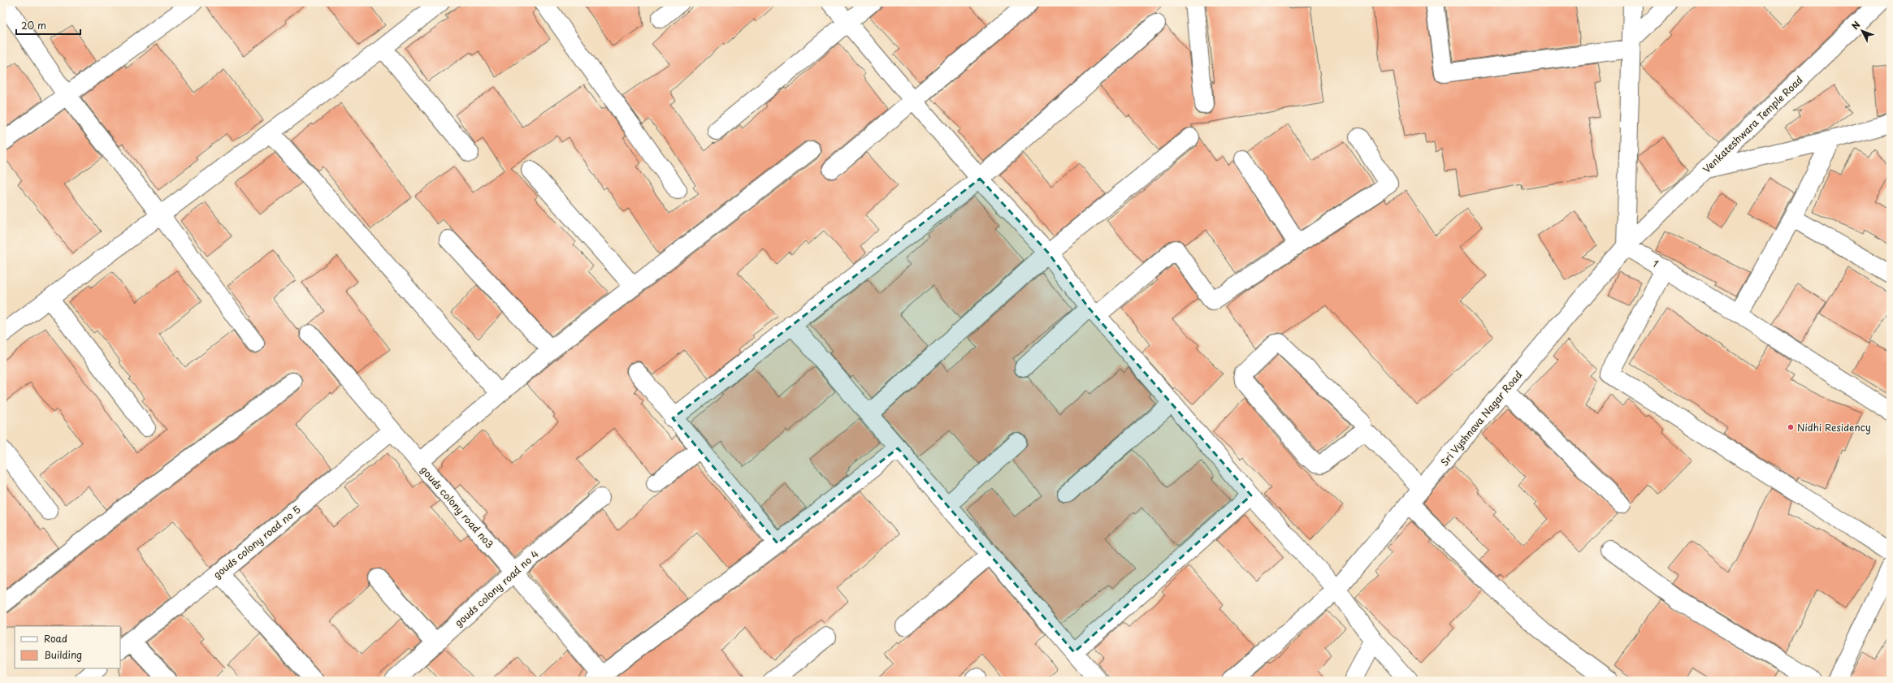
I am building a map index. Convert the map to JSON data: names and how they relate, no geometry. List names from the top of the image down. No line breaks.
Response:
{"streets":{"street":["Venkateshwara Temple Road","1","Sri Vyshnava Nagar Road","gouds colony road no3","gouds colony road no 5","gouds colony road no 4"]},"crossings":[["Venkateshwara Temple Road","1"],["Venkateshwara Temple Road","Sri Vyshnava Nagar Road"],["1","Sri Vyshnava Nagar Road"],["gouds colony road no3","gouds colony road no 5"],["gouds colony road no3","gouds colony road no 4"]],"places":["Nidhi Residency"],"legend":["Road","Building"],"scale_bar":"20 m","north":"top left"}
